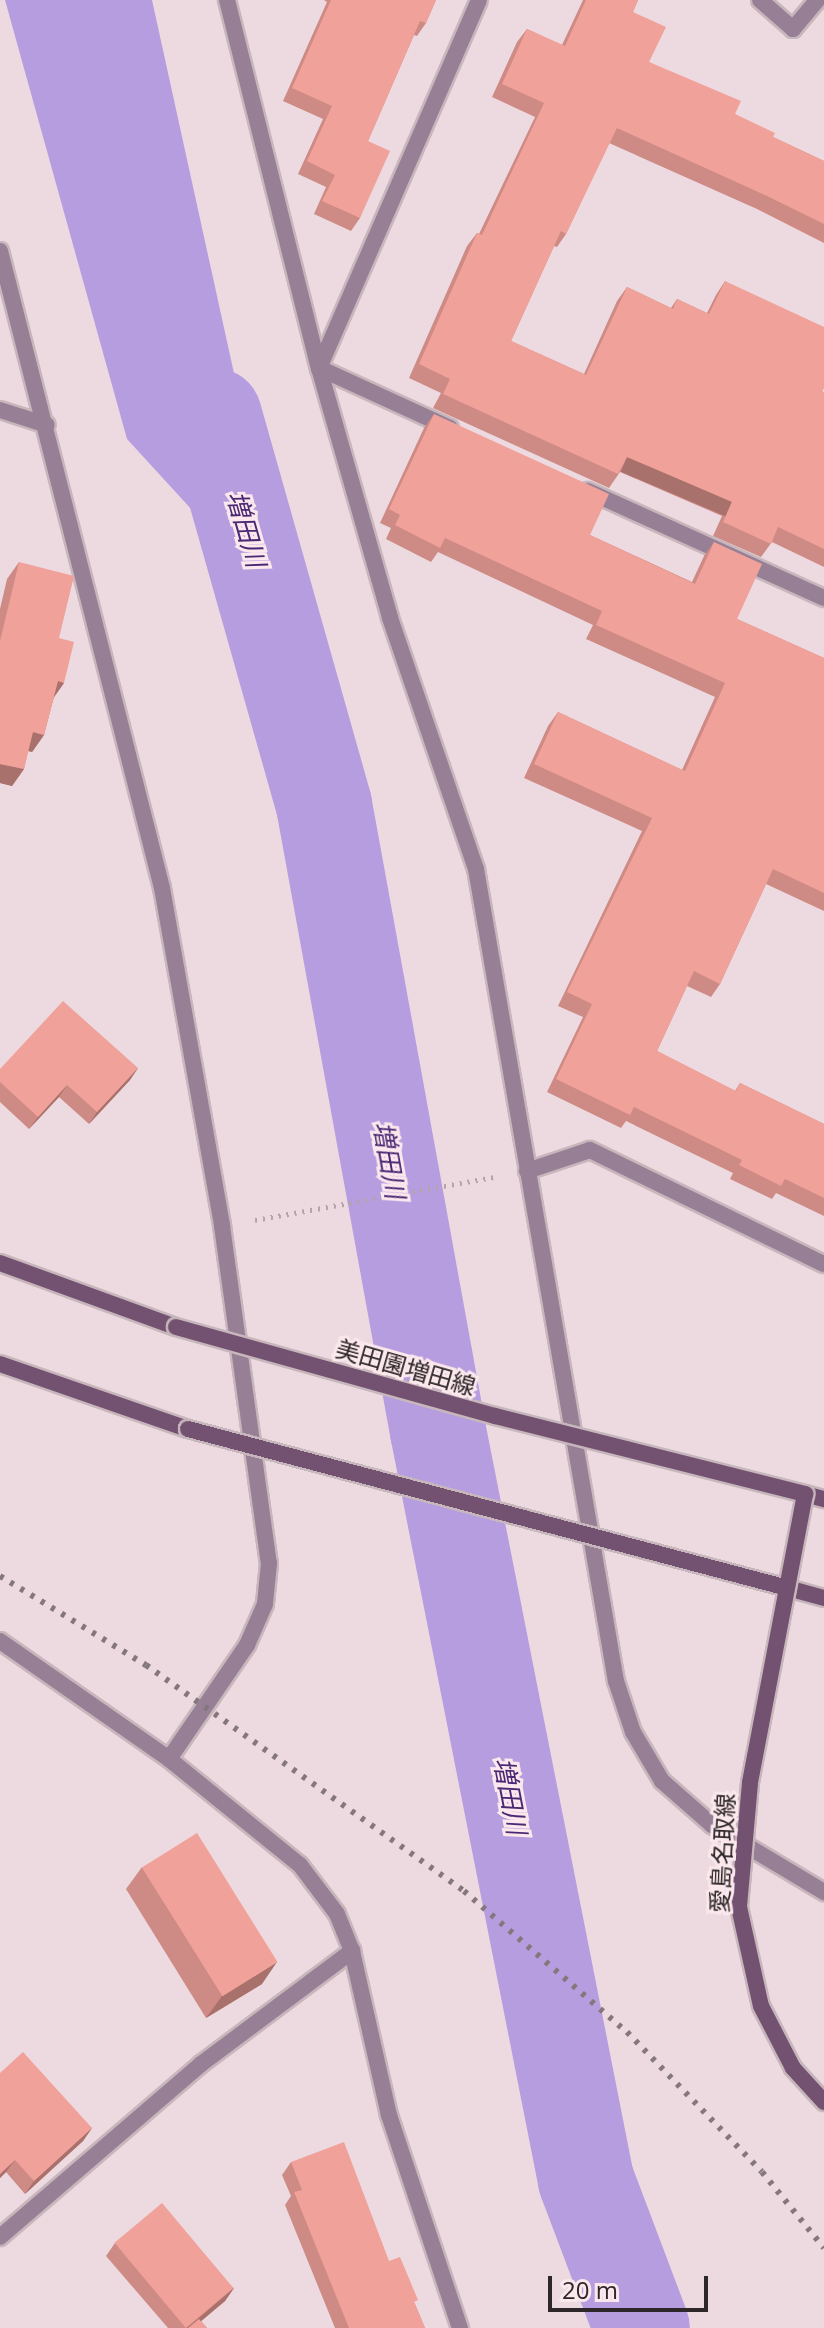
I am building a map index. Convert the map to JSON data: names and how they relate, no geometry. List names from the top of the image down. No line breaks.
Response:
{"streets":{"main road":["美田園増田線","愛島名取線"]},"crossings":[["美田園増田線","愛島名取線"]],"water":["増田川"],"scale_bar":"20 m"}
